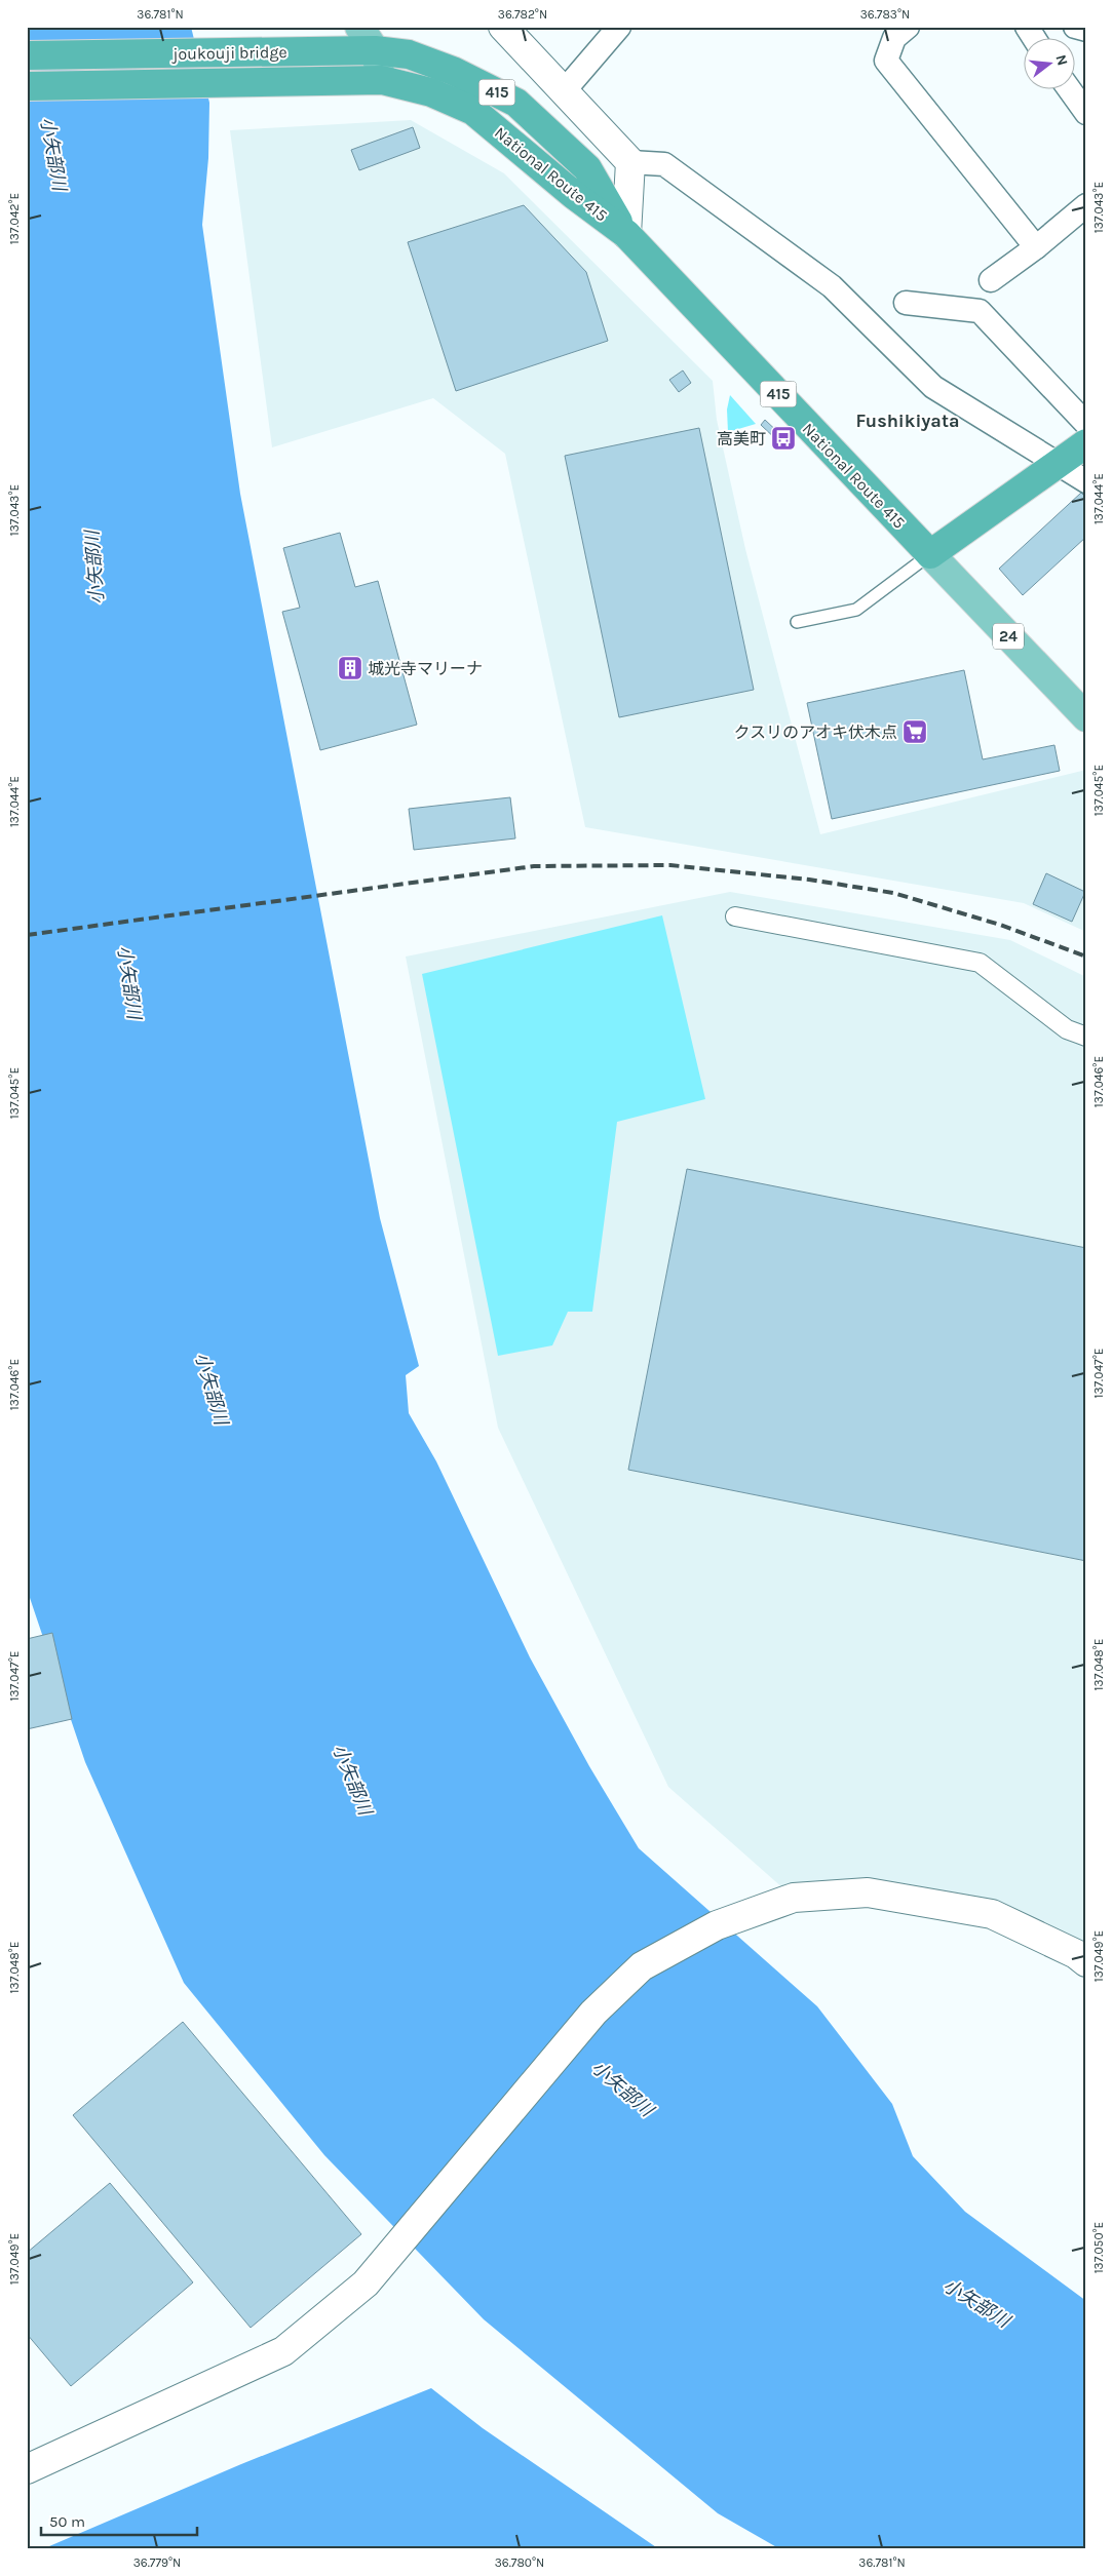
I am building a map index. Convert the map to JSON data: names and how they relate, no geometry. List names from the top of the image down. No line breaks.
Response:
{"streets":{"highway":["joukouji bridge","415","National Route 415"],"main road":["24"]},"crossings":[["joukouji bridge","National Route 415"],["National Route 415","24"]],"districts":["Fushikiyata"],"water":["小矢部川"],"places":{"bus stop":["高美町"],"building":["城光寺マリーナ"],"supermarket":["クスリのアオキ伏木点"]},"scale_bar":"50 m","north":"right","coordinates":["36.781°N","36.782°N","36.783°N","137.043°E","137.042°E","137.044°E","137.045°E","137.046°E","137.047°E","137.048°E","137.049°E","137.050°E","36.779°N","36.780°N"]}
